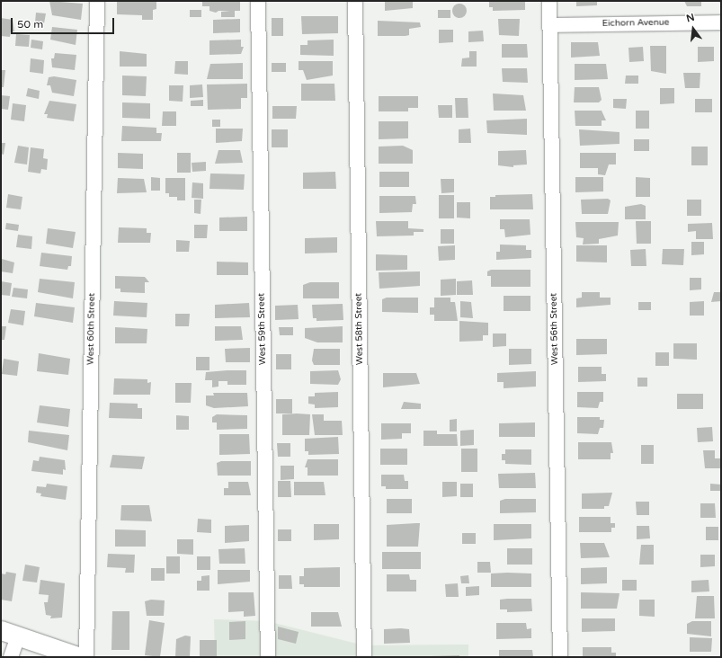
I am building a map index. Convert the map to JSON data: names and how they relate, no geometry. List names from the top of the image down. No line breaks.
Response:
{"streets":{"street":["Eichorn Avenue","West 60th Street","West 59th Street","West 58th Street","West 56th Street"]},"crossings":[["Eichorn Avenue","West 56th Street"]],"scale_bar":"50 m","north":"top"}
